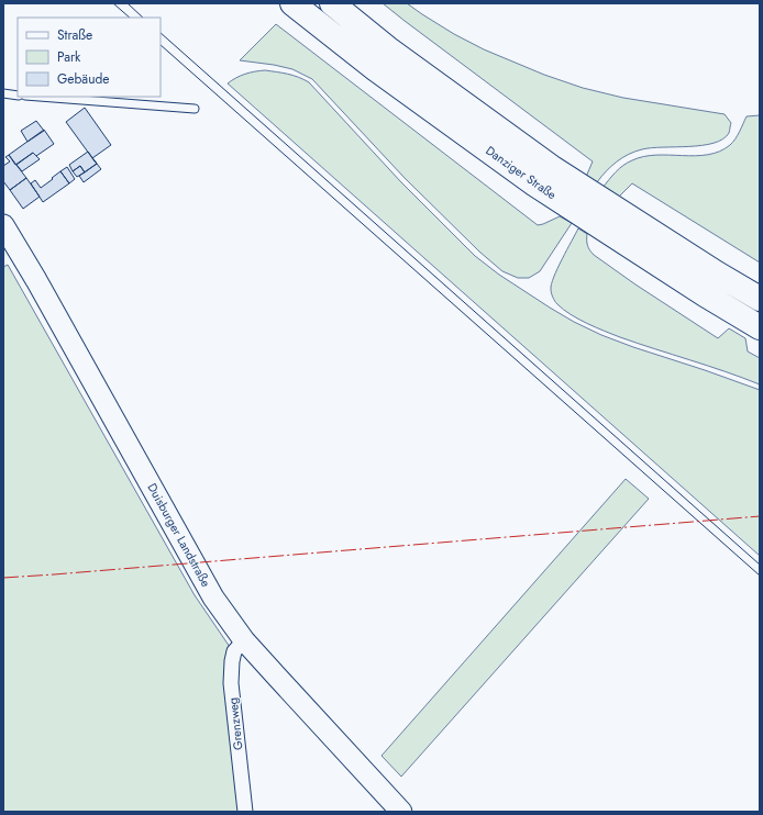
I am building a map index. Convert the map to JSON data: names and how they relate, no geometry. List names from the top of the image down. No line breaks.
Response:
{"streets":{"highway":["Danziger Straße"],"main road":["Duisburger Landstraße"],"street":["Grenzweg"]},"crossings":[["Duisburger Landstraße","Grenzweg"]],"legend":["Straße","Park","Gebäude"]}
